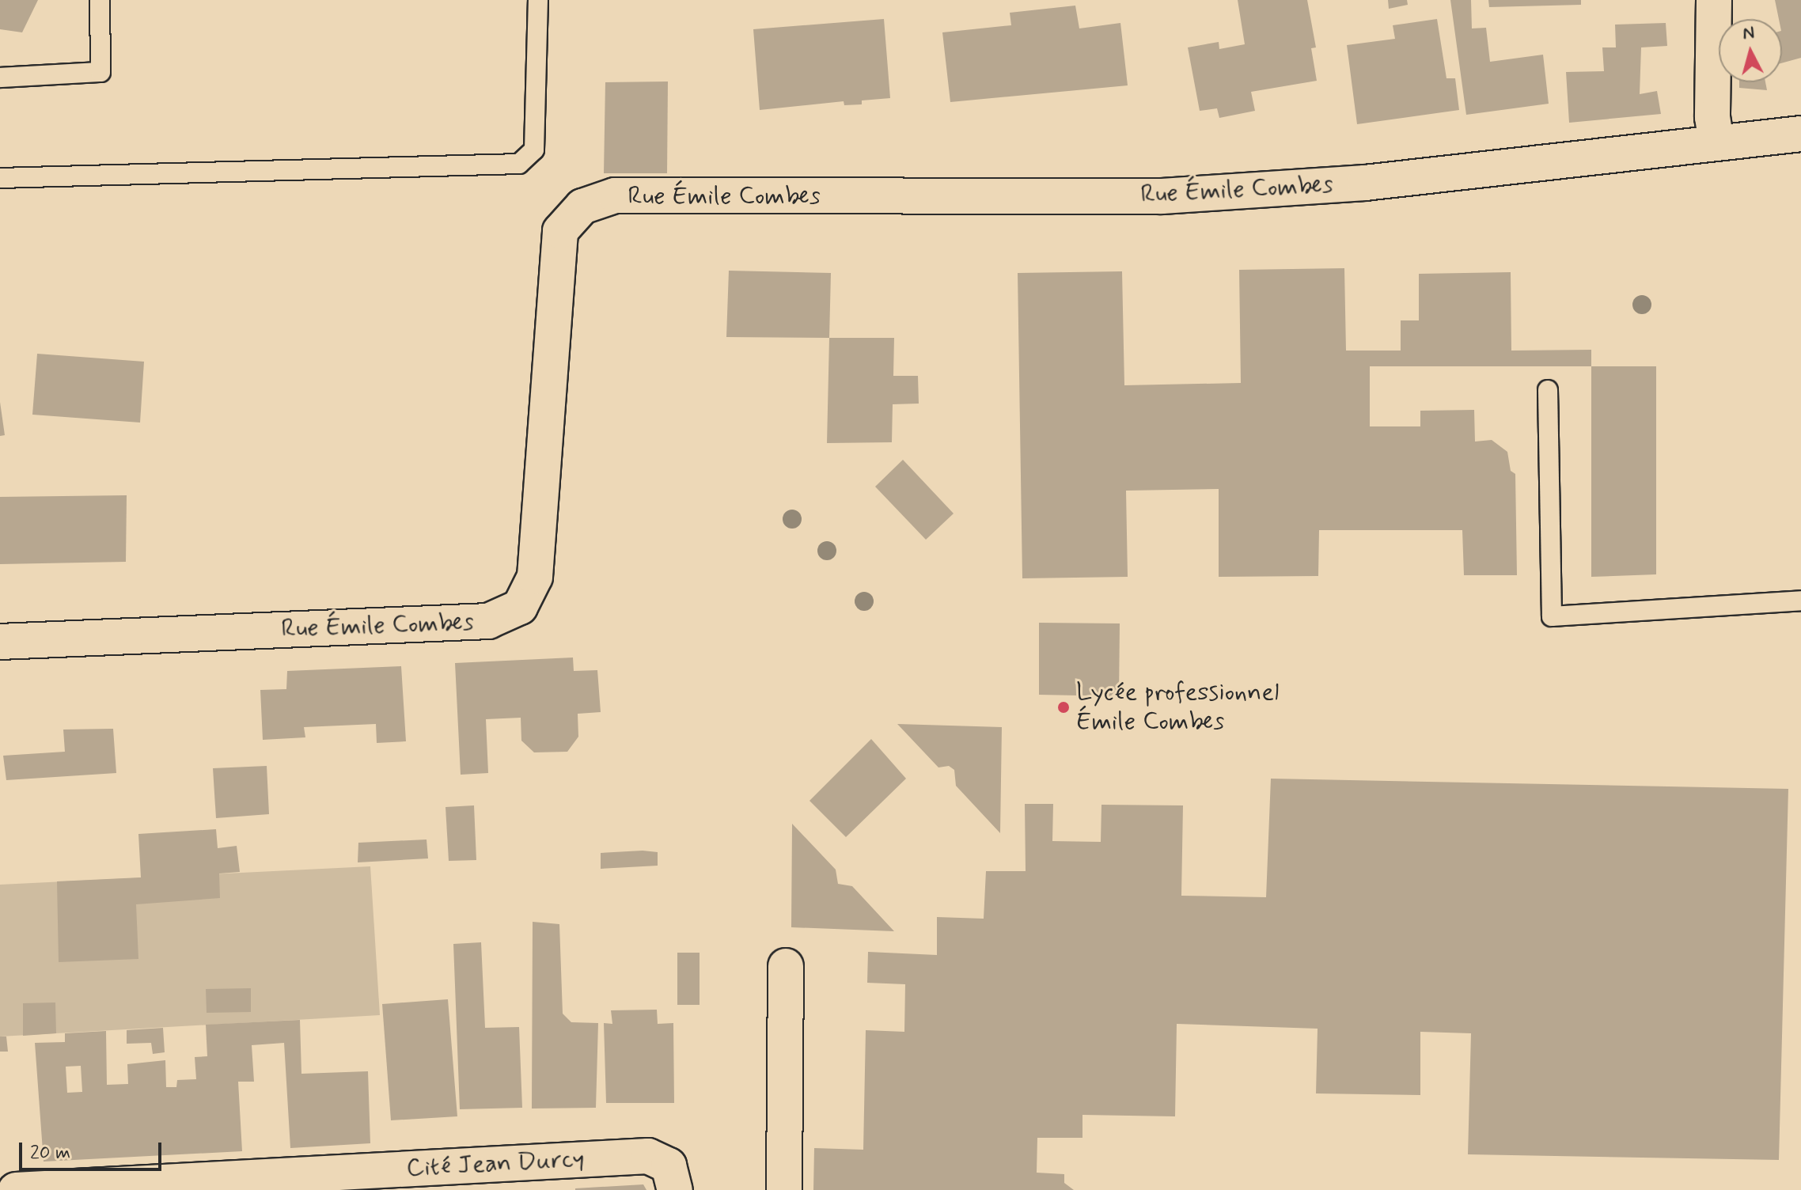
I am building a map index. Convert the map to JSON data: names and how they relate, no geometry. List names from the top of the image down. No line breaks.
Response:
{"streets":{"street":["Rue Émile Combes","Cité Jean Durcy"]},"places":["Lycée professionnel Émile Combes"],"scale_bar":"20 m","north":"top"}
